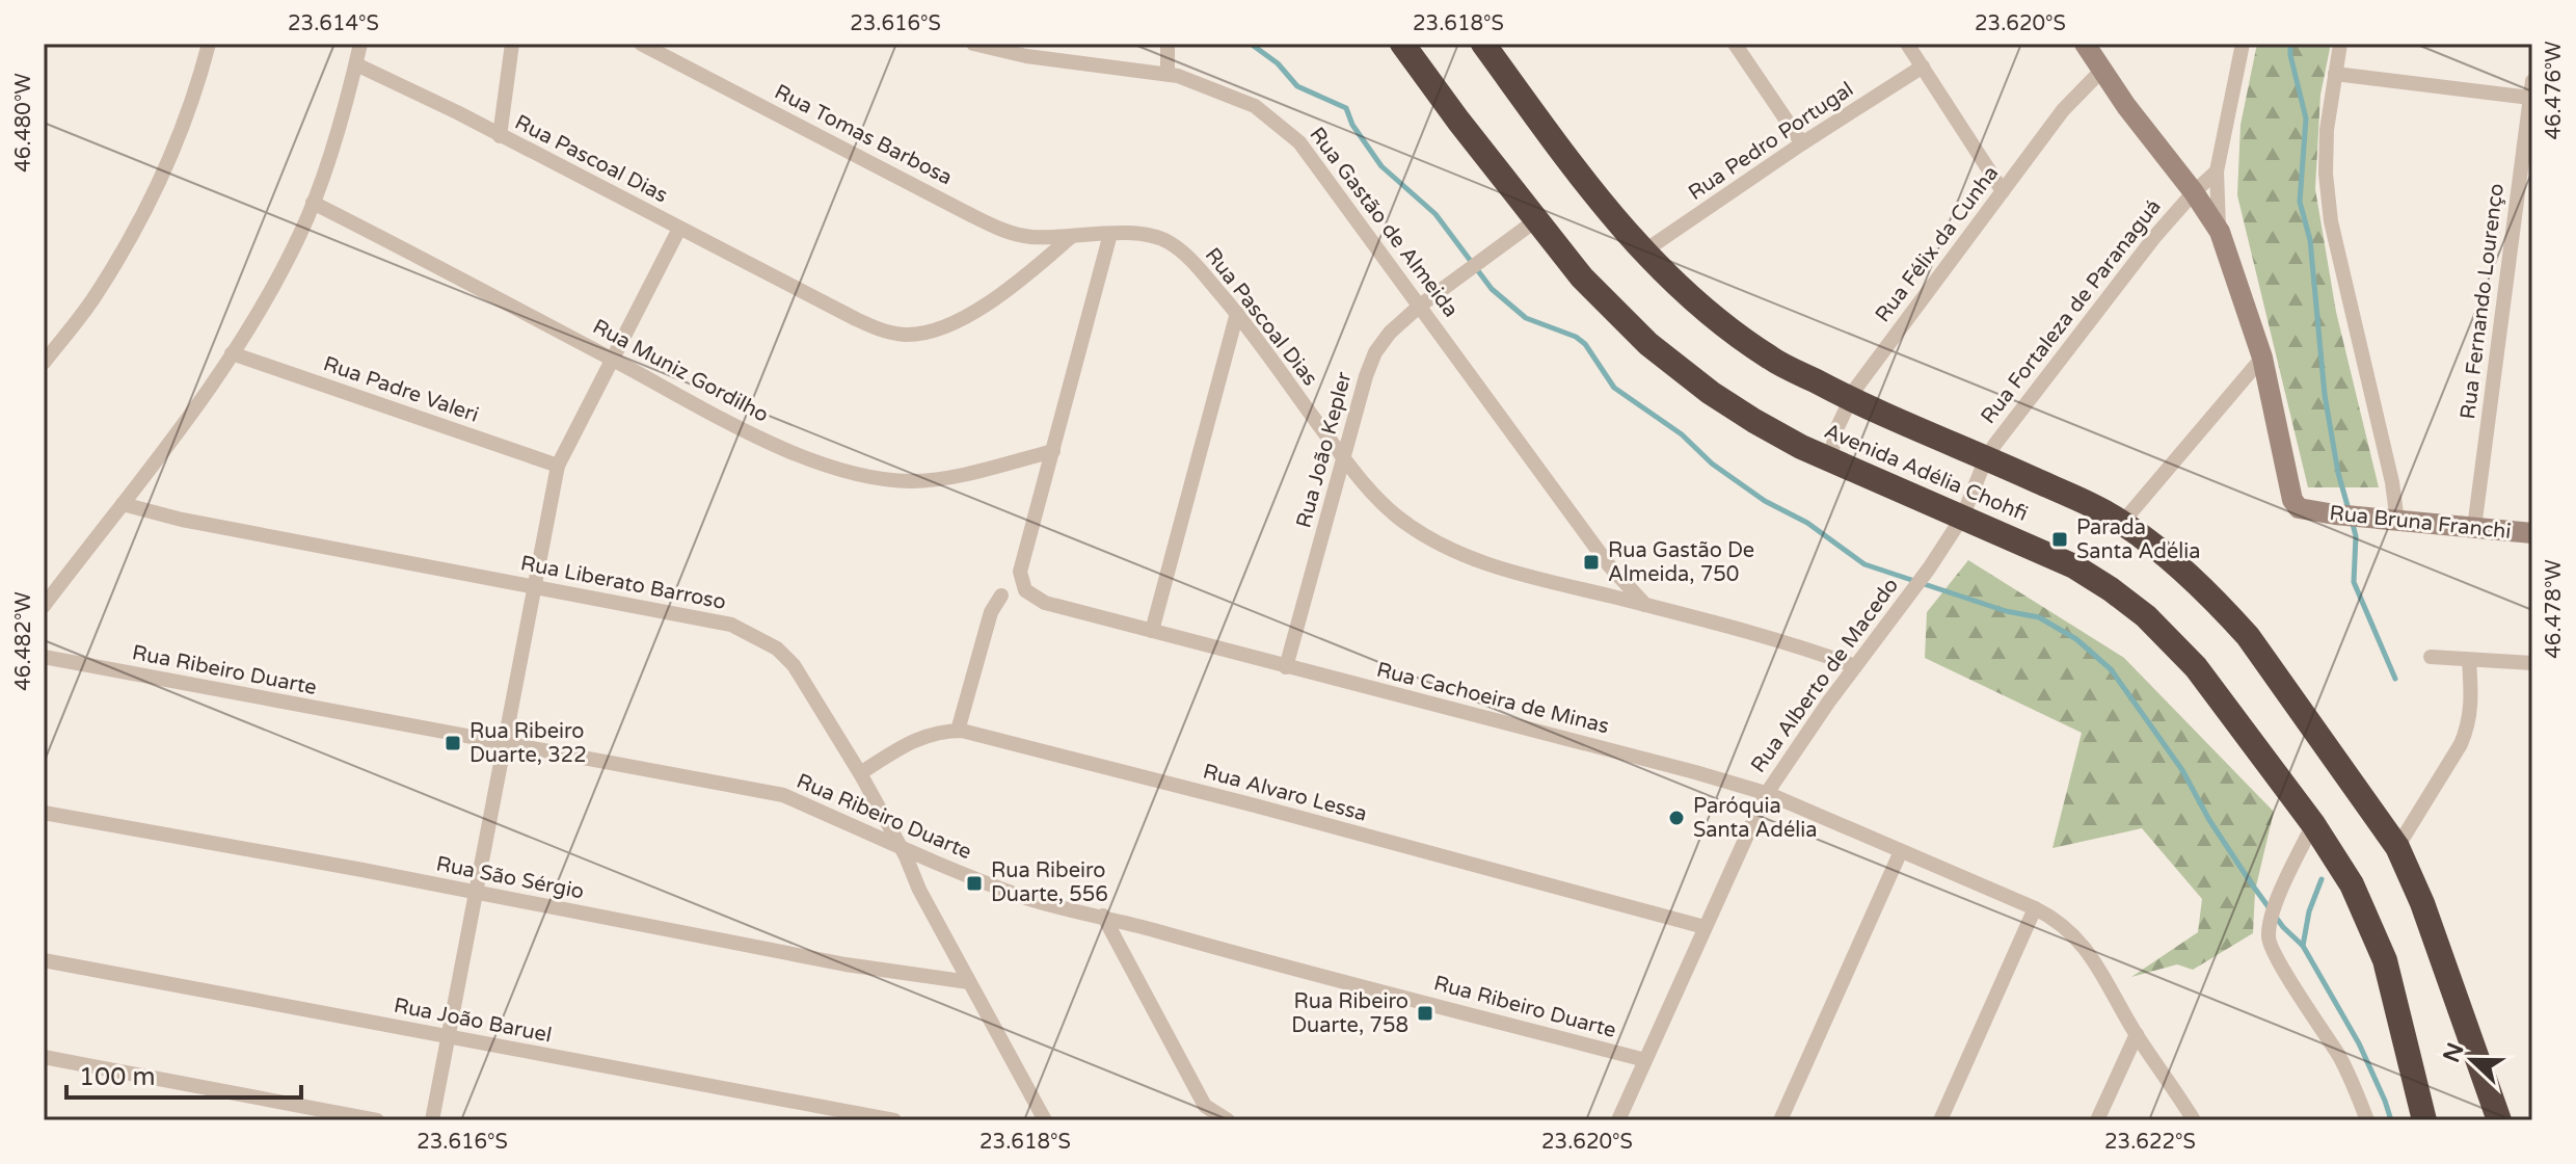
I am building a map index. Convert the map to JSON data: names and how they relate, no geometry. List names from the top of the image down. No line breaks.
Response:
{"streets":{"highway":["Avenida Adélia Chohfi"],"street":["Rua Tomas Barbosa","Rua Pedro Portugal","Rua Pascoal Dias","Rua Gastão de Almeida","Rua Félix da Cunha","Rua Fernando Lourenço","Rua Fortaleza de Paranaguá","Rua Muniz Gordilho","Rua Padre Valeri","Rua João Kepler","Rua Bruna Franchi","Rua Liberato Barroso","Rua Ribeiro Duarte","Rua Alberto de Macedo","Rua Cachoeira de Minas","Rua Alvaro Lessa","Rua São Sérgio","Rua João Baruel"]},"crossings":[["Rua Tomas Barbosa","Rua Pascoal Dias"],["Rua Pedro Portugal","Avenida Adélia Chohfi"],["Rua Pascoal Dias","Rua Gastão de Almeida"],["Rua Pascoal Dias","Rua João Kepler"],["Rua Pascoal Dias","Rua Alberto de Macedo"],["Rua Pascoal Dias","Rua Cachoeira de Minas"],["Rua Gastão de Almeida","Rua João Kepler"],["Rua Félix da Cunha","Avenida Adélia Chohfi"],["Rua Fernando Lourenço","Rua Bruna Franchi"],["Rua Fortaleza de Paranaguá","Avenida Adélia Chohfi"],["Rua Fortaleza de Paranaguá","Rua Alberto de Macedo"],["Rua Muniz Gordilho","Rua Cachoeira de Minas"],["Rua João Kepler","Avenida Adélia Chohfi"],["Rua João Kepler","Rua Cachoeira de Minas"],["Avenida Adélia Chohfi","Rua Alberto de Macedo"],["Rua Liberato Barroso","Rua Ribeiro Duarte"],["Rua Liberato Barroso","Rua Alvaro Lessa"],["Rua Liberato Barroso","Rua São Sérgio"],["Rua Ribeiro Duarte","Rua Alberto de Macedo"],["Rua Alberto de Macedo","Rua Cachoeira de Minas"],["Rua Alberto de Macedo","Rua Alvaro Lessa"]],"places":{"transit":["Parada Santa Adélia","Rua Gastão De Almeida, 750","Rua Ribeiro Duarte, 322","Rua Ribeiro Duarte, 556","Rua Ribeiro Duarte, 758"],"other":["Paróquia Santa Adélia"]},"scale_bar":"100 m","north":"left","coordinates":["23.614°S","23.616°S","23.618°S","23.620°S","46.476°W","46.480°W","46.478°W","46.482°W","23.622°S"]}
